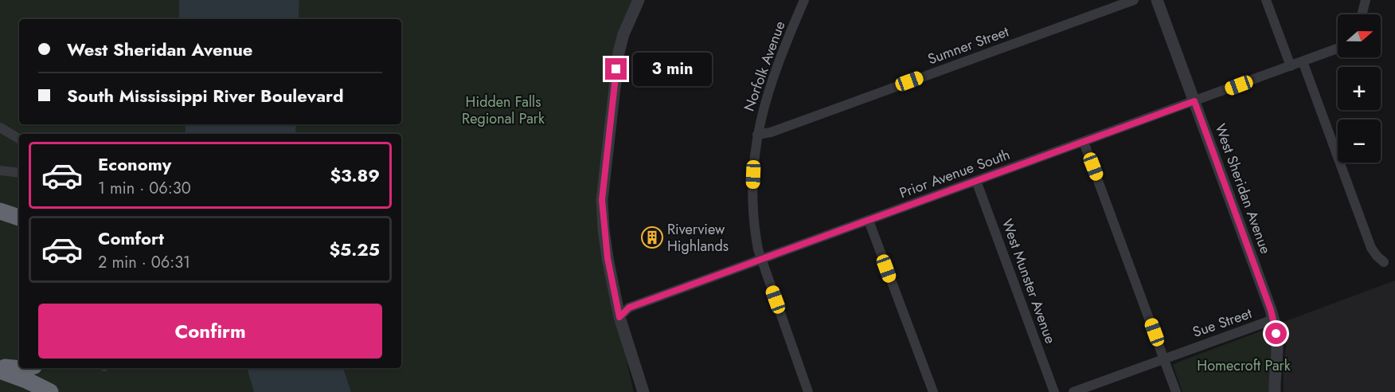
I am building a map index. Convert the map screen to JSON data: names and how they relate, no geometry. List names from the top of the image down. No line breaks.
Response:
{"streets":{"street":["Sumner Street","Norfolk Avenue","Prior Avenue South","West Sheridan Avenue","West Munster Avenue","Sue Street"]},"crossings":[["Sumner Street","Norfolk Avenue"],["Norfolk Avenue","Prior Avenue South"],["Prior Avenue South","West Sheridan Avenue"],["Prior Avenue South","West Munster Avenue"],["West Sheridan Avenue","Sue Street"]],"parks":["Hidden Falls Regional Park","Homecroft Park"],"places":{"building":["Riverview Highlands"]},"north":"right","page":{"map_buttons":["+","−"],"banner":["West Sheridan Avenue","South Mississippi River Boulevard"],"bubble":"3 min","list":[{"name":"Economy","note":"1 min · 06:30","value":"$3.89"},{"name":"Comfort","note":"2 min · 06:31","value":"$5.25"}],"buttons":"Confirm"}}
